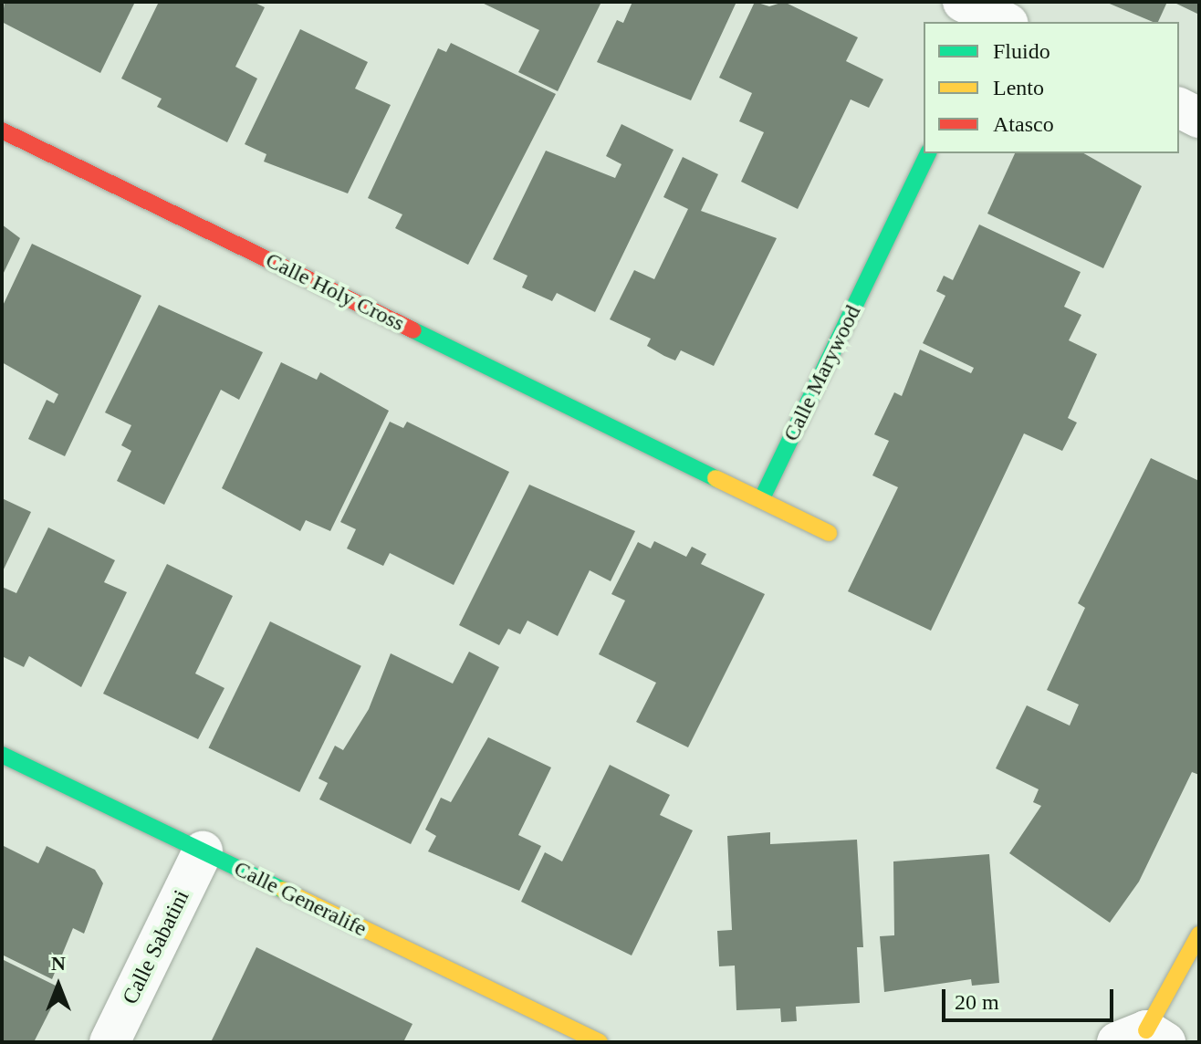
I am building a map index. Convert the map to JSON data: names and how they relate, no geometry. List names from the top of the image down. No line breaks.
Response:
{"streets":{"street":["Calle Holy Cross","Calle Marywood","Calle Generalife","Calle Sabatini"]},"crossings":[["Calle Holy Cross","Calle Marywood"],["Calle Generalife","Calle Sabatini"]],"legend":["Fluido","Lento","Atasco"],"scale_bar":"20 m","north":"top"}
